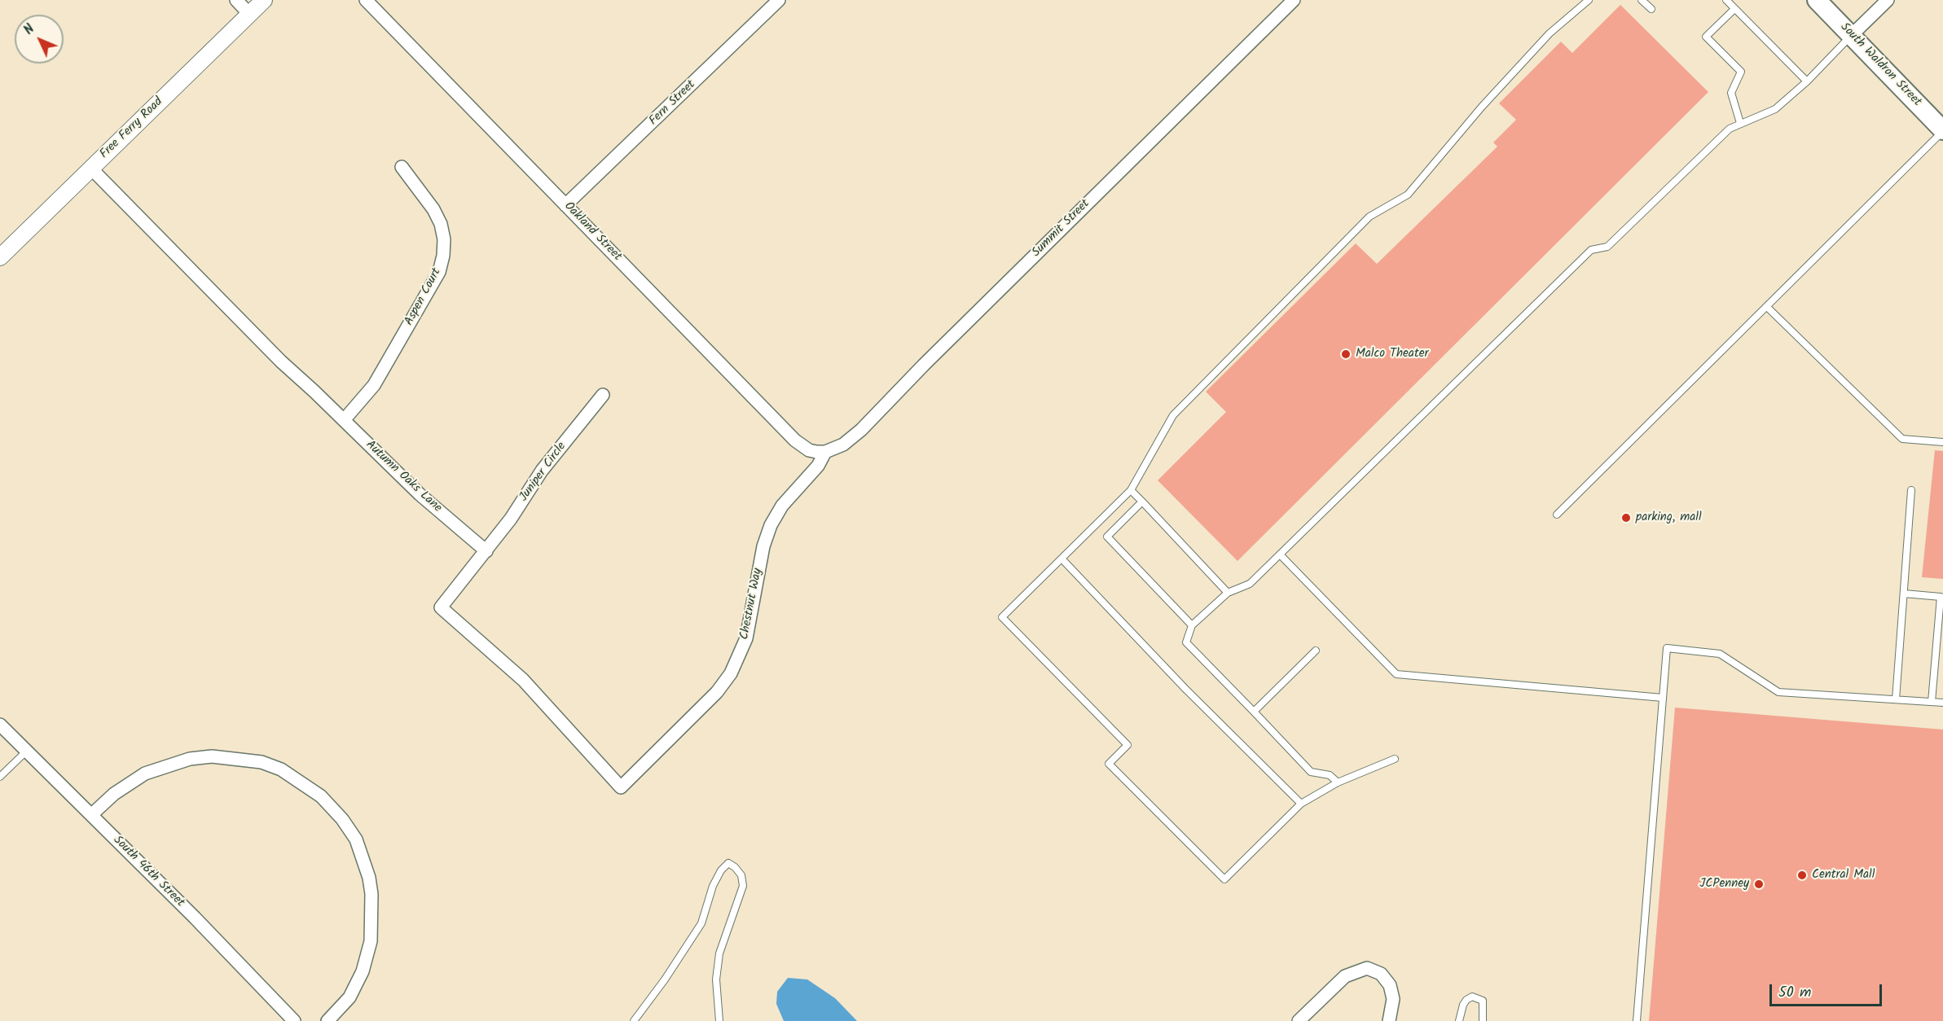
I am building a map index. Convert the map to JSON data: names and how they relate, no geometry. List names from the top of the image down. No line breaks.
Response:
{"streets":{"main road":["South Waldron Street"],"street":["Fern Street","Free Ferry Road","Summit Street","Oakland Street","Aspen Court","Juniper Circle","Autumn Oaks Lane","Chestnut Way","South 46th Street"]},"crossings":[["Fern Street","Oakland Street"],["Free Ferry Road","Autumn Oaks Lane"],["Summit Street","Oakland Street"],["Summit Street","Chestnut Way"],["Oakland Street","Chestnut Way"],["Aspen Court","Autumn Oaks Lane"],["Juniper Circle","Autumn Oaks Lane"],["Juniper Circle","Chestnut Way"],["Autumn Oaks Lane","Chestnut Way"]],"places":["Malco Theater","parking, mall","Central Mall","JCPenney"],"scale_bar":"50 m","north":"top left"}
